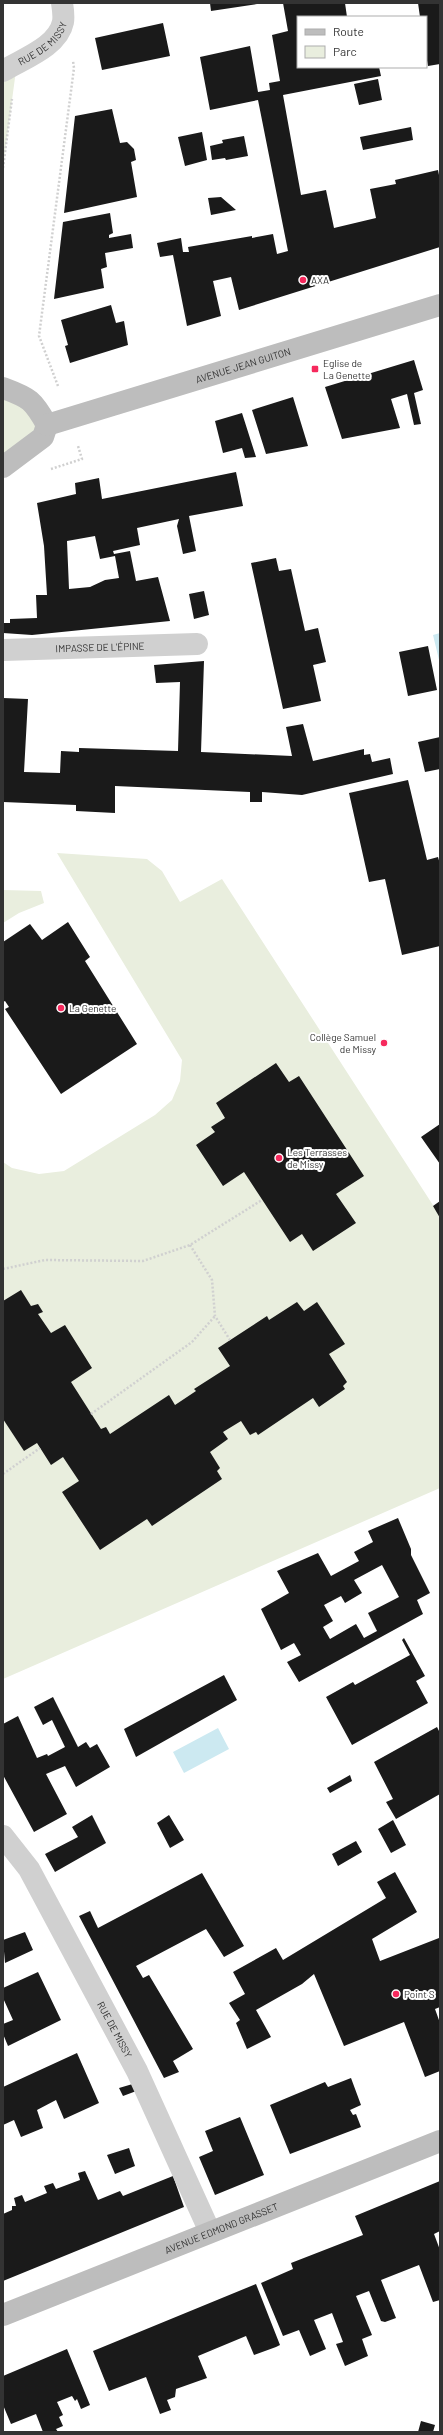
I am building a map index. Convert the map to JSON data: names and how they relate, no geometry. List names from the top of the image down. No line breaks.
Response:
{"streets":{"main road":["AVENUE JEAN GUITON","AVENUE EDMOND GRASSET"],"street":["RUE DE MISSY","IMPASSE DE L'ÉPINE"]},"crossings":[["RUE DE MISSY","AVENUE EDMOND GRASSET"]],"places":{"other":["AXA","La Genette","Collège Samuel de Missy","Les Terrasses de Missy","Point S"],"transit":["Eglise de La Genette"]},"legend":["Route","Parc"]}
